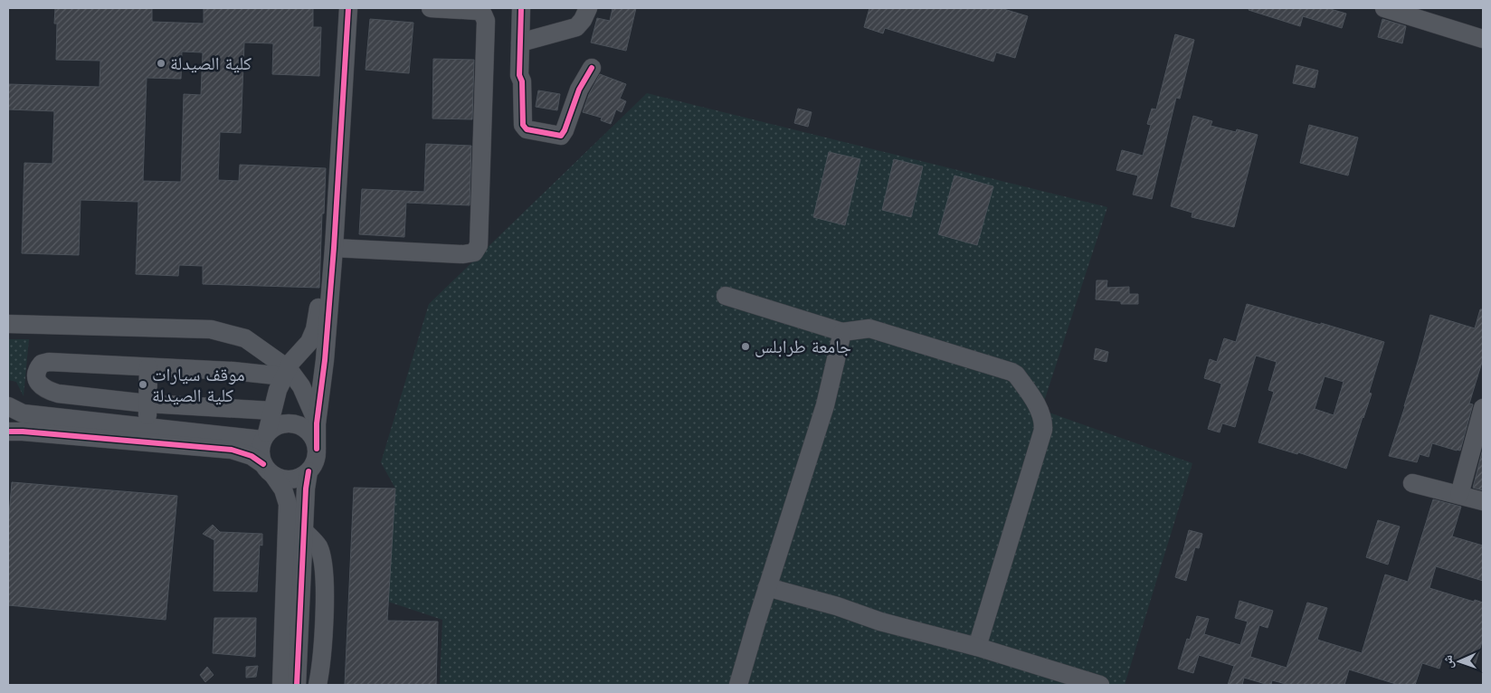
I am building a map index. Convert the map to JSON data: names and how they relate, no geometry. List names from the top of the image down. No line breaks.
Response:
{"places":["كلية الصيدلة","جامعة طرابلس","موقف سيارات كلية الصيدلة"],"north":"left"}
